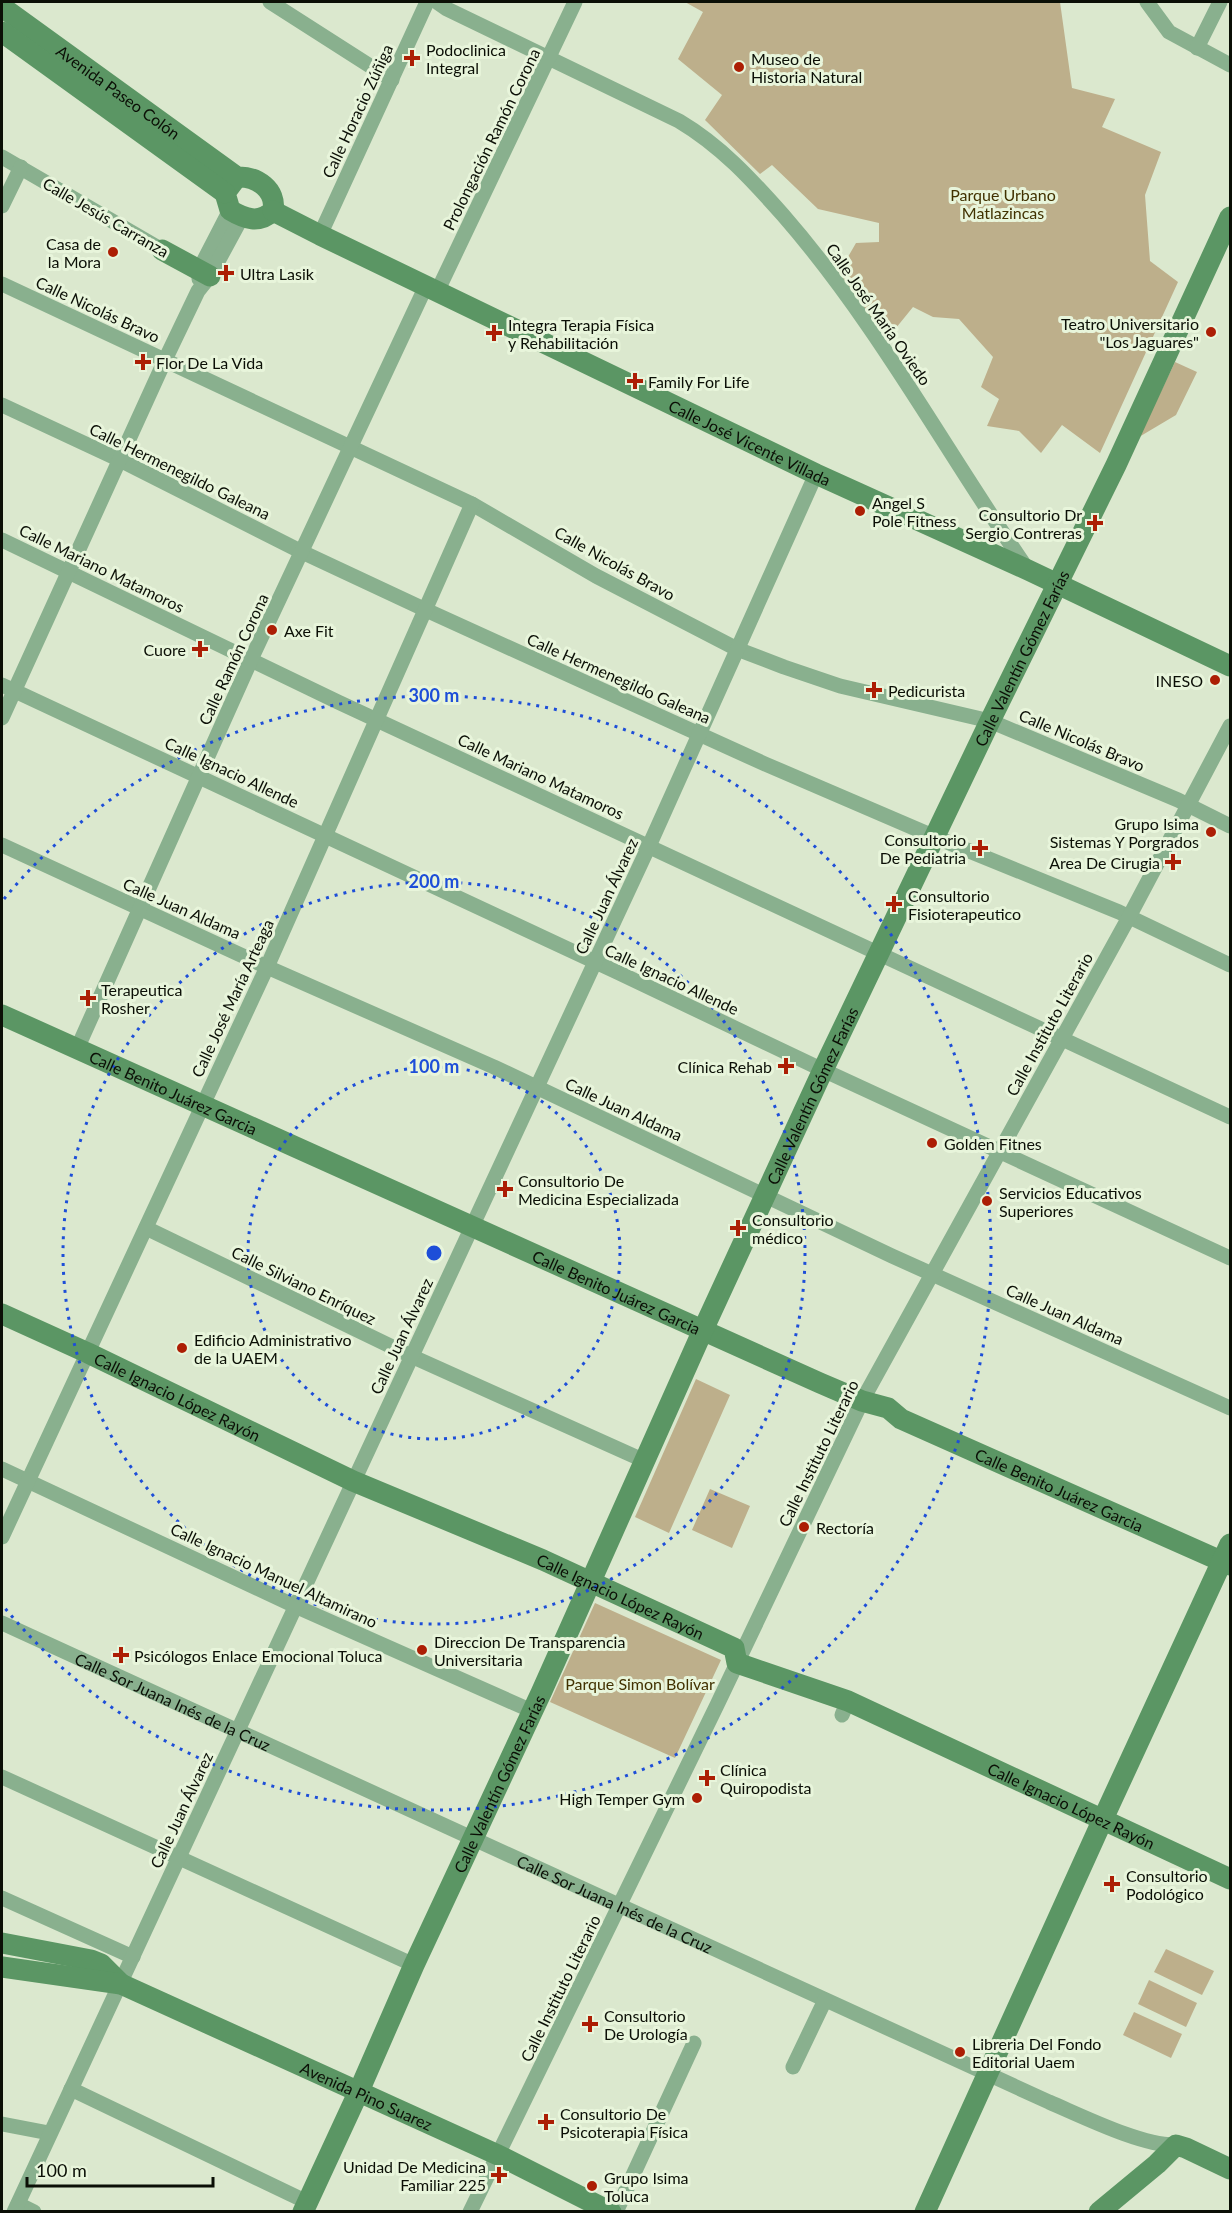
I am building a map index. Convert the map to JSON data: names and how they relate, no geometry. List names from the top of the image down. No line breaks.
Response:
{"streets":{"main road":["Avenida Paseo Colón","Calle Jesús Carranza","Calle José Vicente Villada","Calle Valentín Gómez Farías","Calle Benito Juárez Garcia","Calle Ignacio López Rayón","Calle Sor Juana Inés de la Cruz","Avenida Pino Suarez"],"street":["Calle Horacio Zúñiga","Prolongación Ramón Corona","Calle Nicolás Bravo","Calle José María Oviedo","Calle Hermenegildo Galeana","Calle Mariano Matamoros","Calle Ramón Corona","Calle Ignacio Allende","Calle Juan Álvarez","Calle Juan Aldama","Calle José María Arteaga","Calle Instituto Literario","Calle Silviano Enríquez","Calle Ignacio Manuel Altamirano"]},"crossings":[["Avenida Paseo Colón","Calle José Vicente Villada"],["Calle Horacio Zúñiga","Calle José Vicente Villada"],["Prolongación Ramón Corona","Calle José María Oviedo"],["Prolongación Ramón Corona","Calle José Vicente Villada"],["Prolongación Ramón Corona","Calle Ramón Corona"],["Calle Nicolás Bravo","Calle Valentín Gómez Farías"],["Calle Nicolás Bravo","Calle Ramón Corona"],["Calle Nicolás Bravo","Calle Juan Álvarez"],["Calle Nicolás Bravo","Calle José María Arteaga"],["Calle Nicolás Bravo","Calle Instituto Literario"],["Calle José María Oviedo","Calle José Vicente Villada"],["Calle José Vicente Villada","Calle Valentín Gómez Farías"],["Calle José Vicente Villada","Calle Ramón Corona"],["Calle José Vicente Villada","Calle Juan Álvarez"],["Calle Hermenegildo Galeana","Calle Valentín Gómez Farías"],["Calle Hermenegildo Galeana","Calle Ramón Corona"],["Calle Hermenegildo Galeana","Calle Juan Álvarez"],["Calle Hermenegildo Galeana","Calle José María Arteaga"],["Calle Hermenegildo Galeana","Calle Instituto Literario"],["Calle Mariano Matamoros","Calle Valentín Gómez Farías"],["Calle Mariano Matamoros","Calle Ramón Corona"],["Calle Mariano Matamoros","Calle Juan Álvarez"],["Calle Mariano Matamoros","Calle José María Arteaga"],["Calle Mariano Matamoros","Calle Instituto Literario"],["Calle Valentín Gómez Farías","Calle Ignacio Allende"],["Calle Valentín Gómez Farías","Calle Juan Aldama"],["Calle Valentín Gómez Farías","Calle Benito Juárez Garcia"],["Calle Valentín Gómez Farías","Calle Silviano Enríquez"],["Calle Valentín Gómez Farías","Calle Ignacio López Rayón"],["Calle Valentín Gómez Farías","Calle Ignacio Manuel Altamirano"],["Calle Valentín Gómez Farías","Calle Sor Juana Inés de la Cruz"],["Calle Valentín Gómez Farías","Avenida Pino Suarez"],["Calle Ramón Corona","Calle Ignacio Allende"],["Calle Ramón Corona","Calle Juan Aldama"],["Calle Ramón Corona","Calle Benito Juárez Garcia"],["Calle Ignacio Allende","Calle Juan Álvarez"],["Calle Ignacio Allende","Calle José María Arteaga"],["Calle Ignacio Allende","Calle Instituto Literario"],["Calle Juan Álvarez","Calle Juan Aldama"],["Calle Juan Álvarez","Calle Benito Juárez Garcia"],["Calle Juan Álvarez","Calle Silviano Enríquez"],["Calle Juan Álvarez","Calle Ignacio López Rayón"],["Calle Juan Álvarez","Calle Ignacio Manuel Altamirano"],["Calle Juan Álvarez","Calle Sor Juana Inés de la Cruz"],["Calle Juan Álvarez","Avenida Pino Suarez"],["Calle Juan Aldama","Calle José María Arteaga"],["Calle Juan Aldama","Calle Instituto Literario"],["Calle José María Arteaga","Calle Benito Juárez Garcia"],["Calle José María Arteaga","Calle Silviano Enríquez"],["Calle José María Arteaga","Calle Ignacio López Rayón"],["Calle José María Arteaga","Calle Ignacio Manuel Altamirano"],["Calle Instituto Literario","Calle Benito Juárez Garcia"],["Calle Instituto Literario","Calle Ignacio López Rayón"],["Calle Instituto Literario","Calle Sor Juana Inés de la Cruz"],["Calle Instituto Literario","Avenida Pino Suarez"]],"parks":["Parque Urbano Matlazincas","Parque Simon Bolívar"],"places":{"health":["Podoclinica Integral","Ultra Lasik","Integra Terapia Física y Rehabilitación","Flor De La Vida","Family For Life","Consultorio Dr Sergio Contreras","Cuore","Pedicurista","Consultorio De Pediatria","Area De Cirugia","Consultorio Fisioterapeutico","Terapeutica Rosher","Clínica Rehab","Consultorio De Medicina Especializada","Consultorio médico","Psicólogos Enlace Emocional Toluca","Clínica Quiropodista","Consultorio Podológico","Consultorio De Urología","Consultorio De Psicoterapia Física","Unidad De Medicina Familiar 225"],"other":["Museo de Historia Natural","Casa de la Mora","Teatro Universitario \"Los Jaguares\"","Angel S Pole Fitness","Axe Fit","INESO","Grupo Isima Sistemas Y Porgrados","Golden Fitnes","Servicios Educativos Superiores","Edificio Administrativo de la UAEM","Rectoría","Direccion De Transparencia Universitaria","High Temper Gym","Libreria Del Fondo Editorial Uaem","Grupo Isima Toluca"]},"scale_bar":"100 m","rings":["300 m","200 m","100 m"]}
